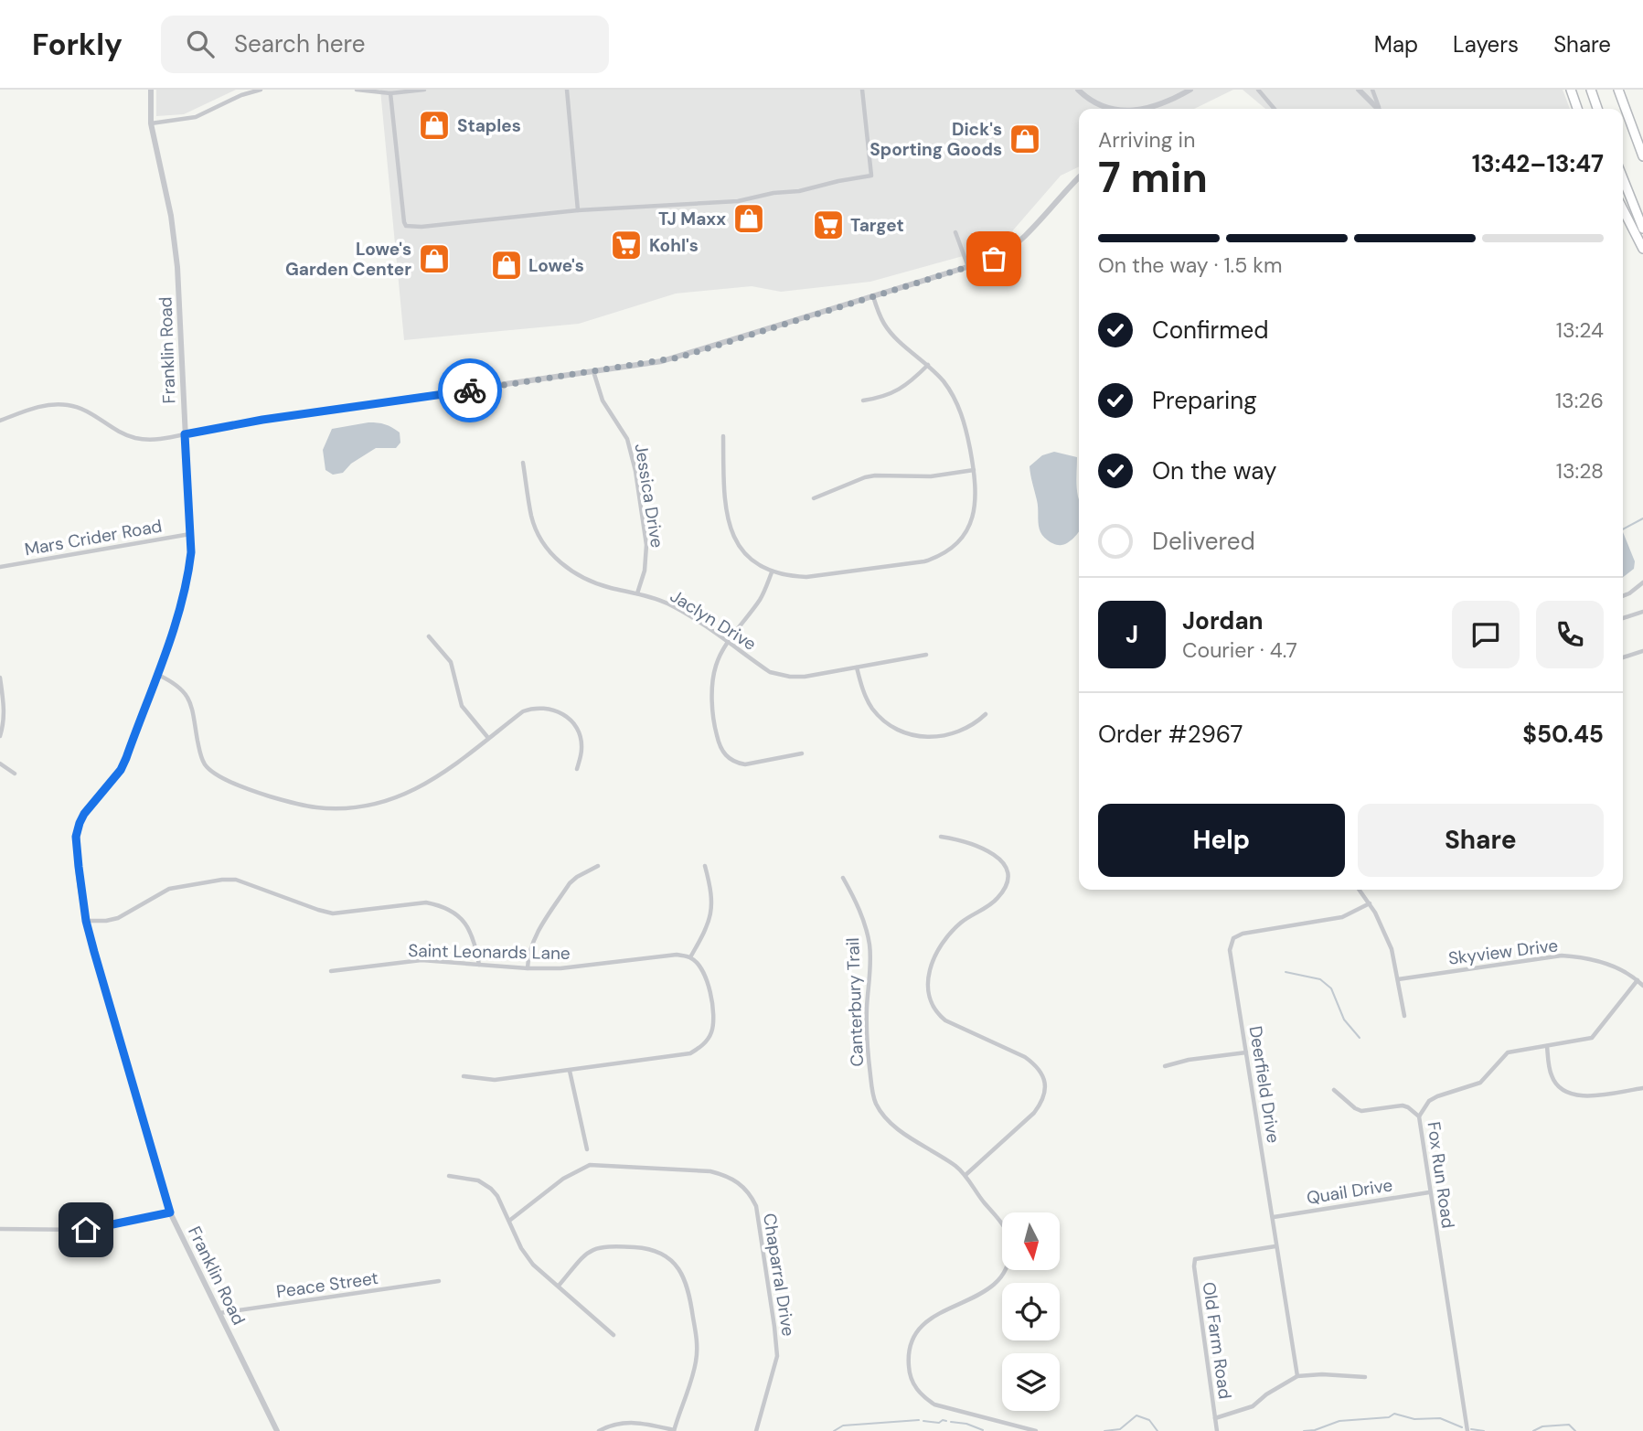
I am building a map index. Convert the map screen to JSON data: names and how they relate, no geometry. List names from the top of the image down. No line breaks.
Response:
{"streets":{"street":["Franklin Road","Jessica Drive","Mars Crider Road","Jaclyn Drive","Saint Leonards Lane","Skyview Drive","Canterbury Trail","Deerfield Drive","Fox Run Road","Quail Drive","Chaparral Drive","Peace Street","Old Farm Road"]},"crossings":[["Franklin Road","Mars Crider Road"],["Franklin Road","Peace Street"],["Jessica Drive","Jaclyn Drive"],["Skyview Drive","Fox Run Road"],["Deerfield Drive","Quail Drive"],["Deerfield Drive","Old Farm Road"],["Fox Run Road","Quail Drive"]],"places":{"shop":["Staples","Dick's Sporting Goods","TJ Maxx","Lowe's Garden Center","Lowe's"],"supermarket":["Target","Kohl's"]},"north":"bottom","page":{"header":"Forkly","search":"Search here","nav":["Map","Layers","Share"],"heading":["7 min","Arriving in","13:42–13:47"],"panel":["Jordan","Courier · 4.7","Order #2967","$50.45"],"bar":"On the way · 1.5 km","list":[["Confirmed","13:24"],["Preparing","13:26"],["On the way","13:28"],"Delivered"],"round":"J","buttons":["Help","Share"]}}
